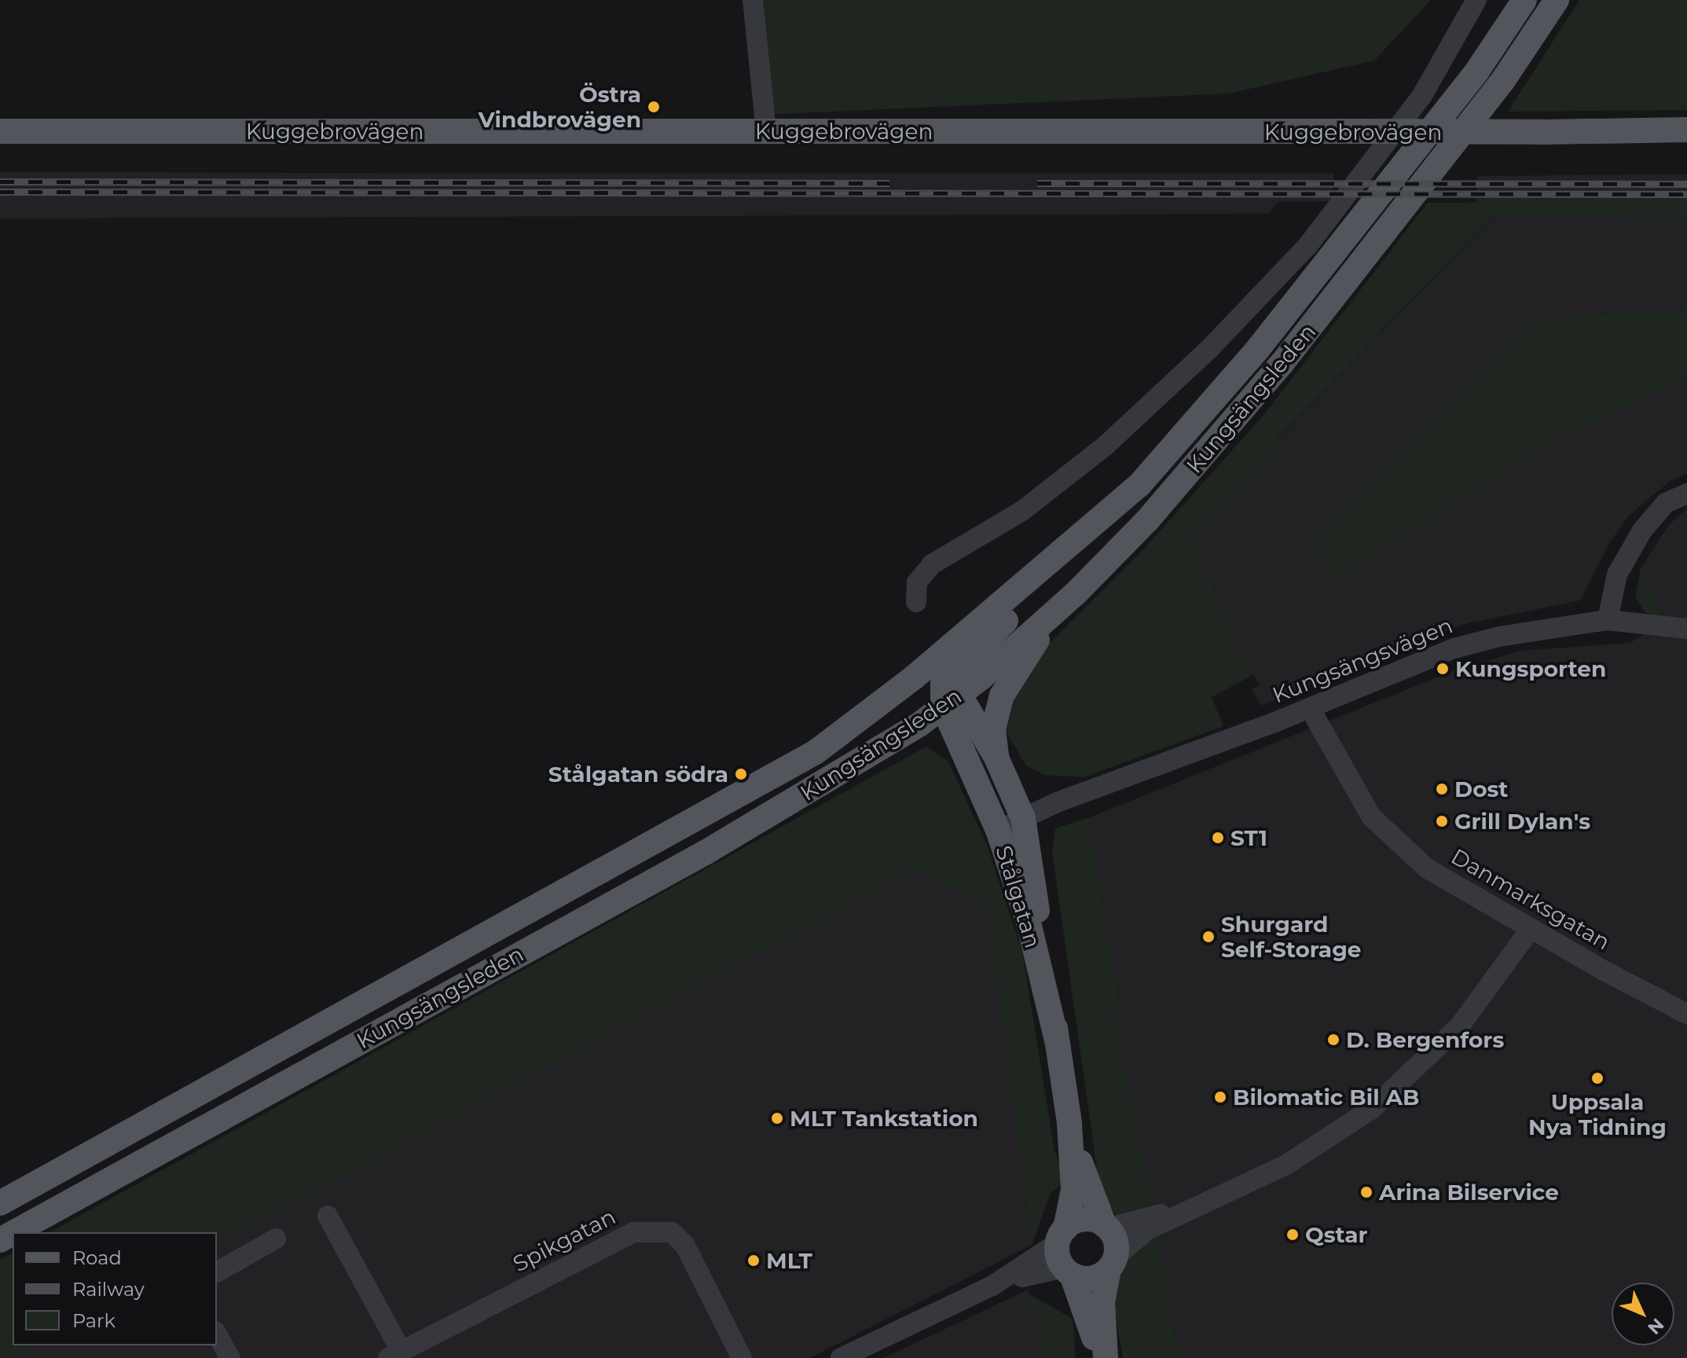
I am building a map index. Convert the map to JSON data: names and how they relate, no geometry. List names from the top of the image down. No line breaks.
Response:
{"streets":{"main road":["Kuggebrovägen","Kungsängsleden","Stålgatan"],"street":["Kungsängsvägen","Danmarksgatan","Spikgatan"]},"crossings":[["Kungsängsleden","Stålgatan"],["Kungsängsvägen","Stålgatan"],["Kungsängsvägen","Danmarksgatan"]],"places":["Östra Vindbrovägen","Kungsporten","Stålgatan södra","Dost","Grill Dylan's","ST1","Shurgard Self-Storage","D. Bergenfors","Uppsala Nya Tidning","Bilomatic Bil AB","MLT Tankstation","Arina Bilservice","Qstar","MLT"],"legend":["Road","Railway","Park"],"north":"bottom right"}
